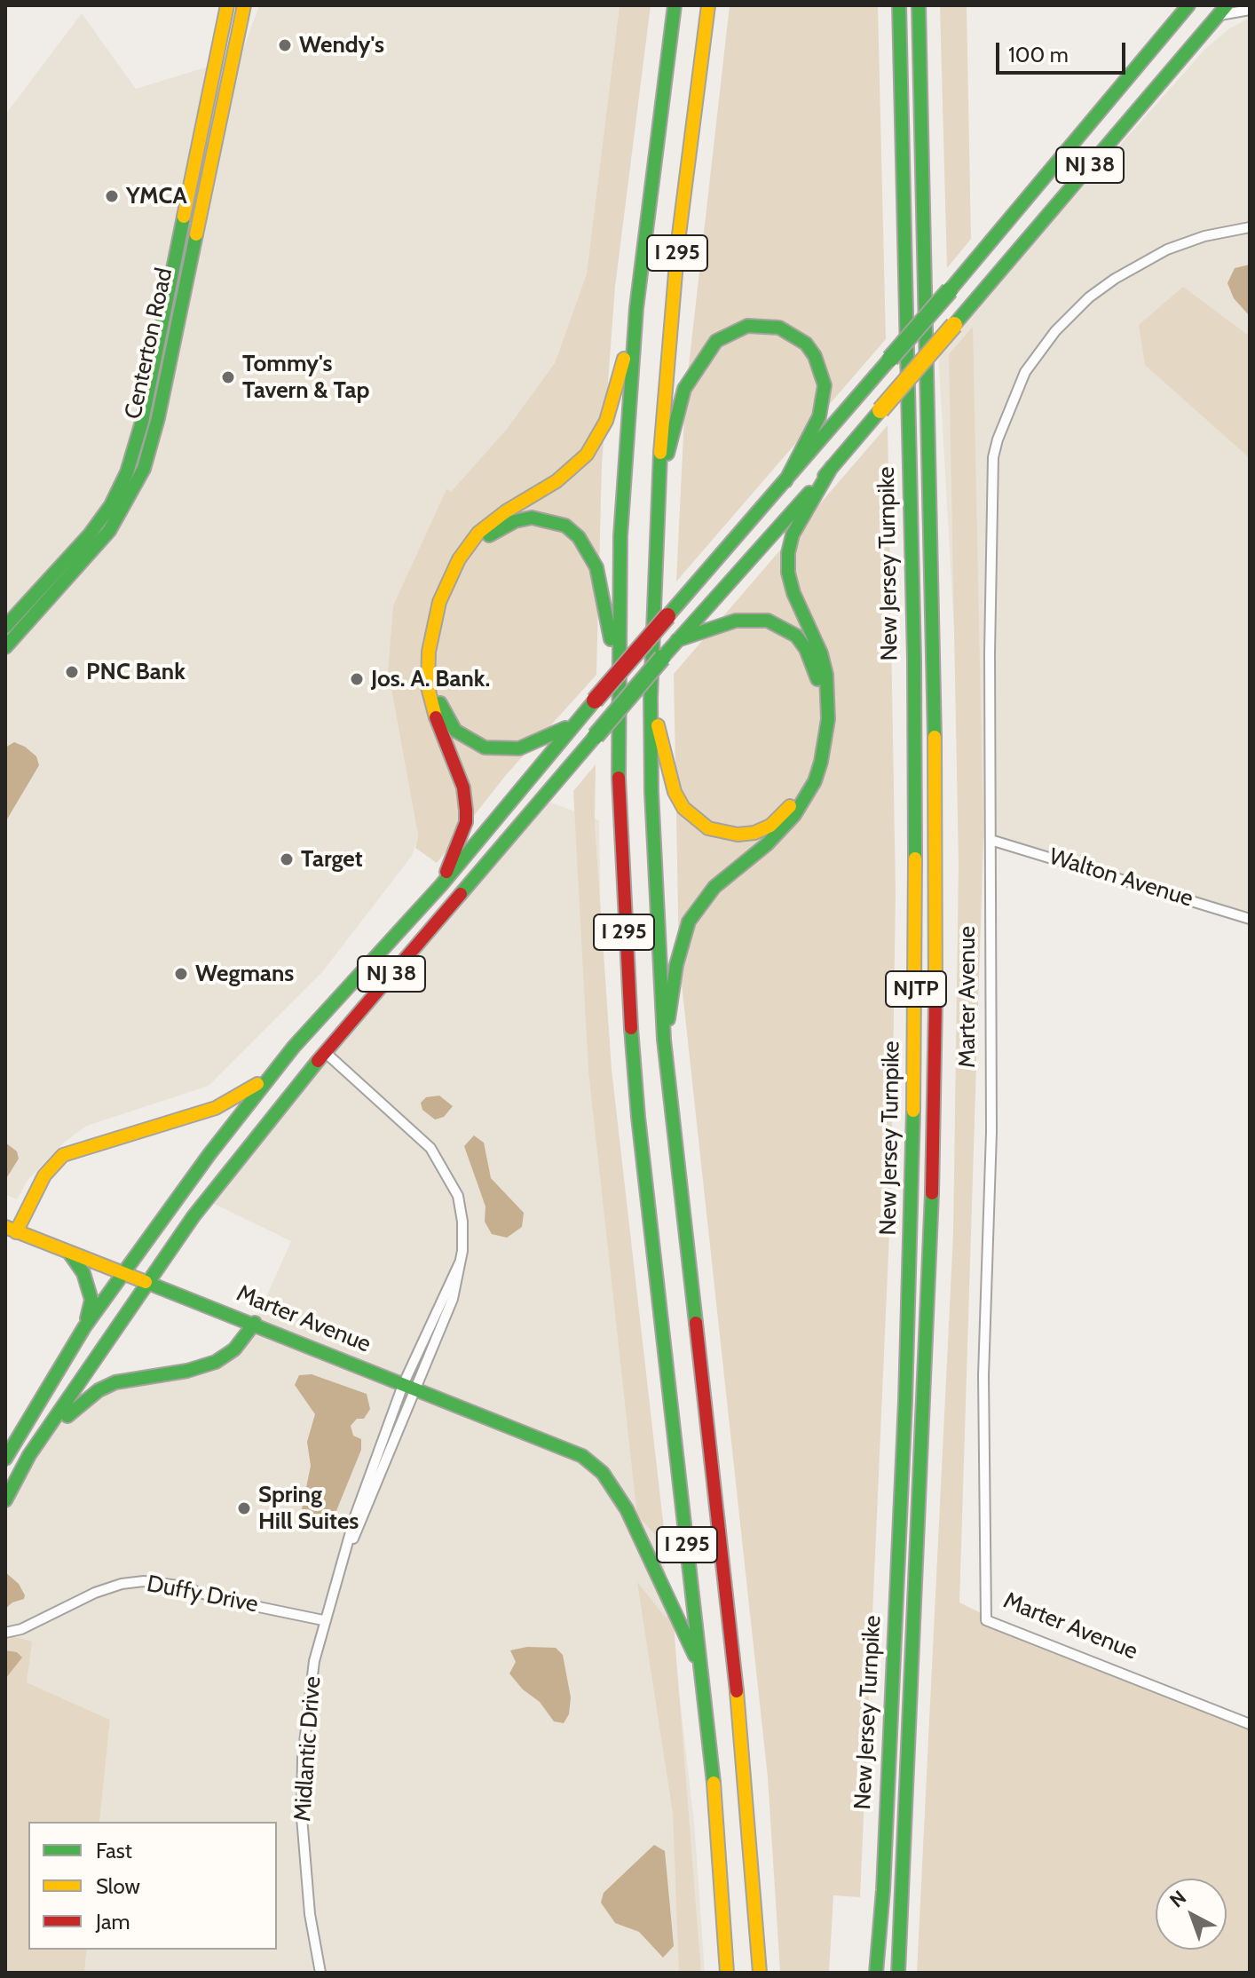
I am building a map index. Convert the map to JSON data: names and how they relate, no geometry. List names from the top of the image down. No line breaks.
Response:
{"streets":{"main road":["NJ 38","I 295","Centerton Road","New Jersey Turnpike","NJTP","Marter Avenue"],"street":["Walton Avenue","Duffy Drive","Midlantic Drive"]},"crossings":[["NJ 38","Marter Avenue"],["NJ 38","Midlantic Drive"],["I 295","Marter Avenue"],["Walton Avenue","Marter Avenue"],["Marter Avenue","Midlantic Drive"],["Duffy Drive","Midlantic Drive"]],"places":["Wendy's","YMCA","Tommy's Tavern & Tap","PNC Bank","Jos. A. Bank.","Target","Wegmans","Spring Hill Suites"],"legend":["Fast","Slow","Jam"],"scale_bar":"100 m","north":"top left"}
